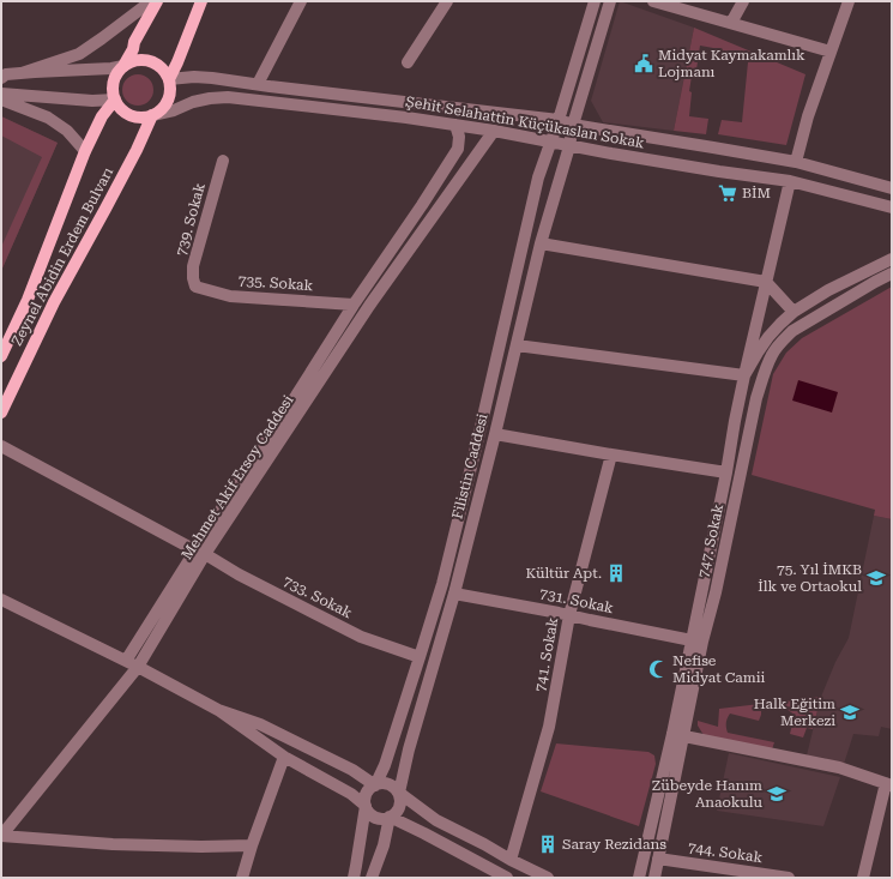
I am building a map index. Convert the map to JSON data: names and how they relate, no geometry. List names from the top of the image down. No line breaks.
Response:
{"streets":{"main road":["Zeynel Abidin Erdem Bulvarı"],"street":["Şehit Selahattin Küçükaslan Sokak","739. Sokak","735. Sokak","Filistin Caddesi","Mehmet Akif Ersoy Caddesi","747. Sokak","733. Sokak","731. Sokak","741. Sokak","744. Sokak"]},"crossings":[["Şehit Selahattin Küçükaslan Sokak","Zeynel Abidin Erdem Bulvarı"],["Şehit Selahattin Küçükaslan Sokak","Filistin Caddesi"],["Şehit Selahattin Küçükaslan Sokak","Mehmet Akif Ersoy Caddesi"],["739. Sokak","735. Sokak"],["Filistin Caddesi","733. Sokak"],["Filistin Caddesi","731. Sokak"],["Mehmet Akif Ersoy Caddesi","733. Sokak"],["747. Sokak","744. Sokak"],["731. Sokak","741. Sokak"]],"places":{"public building":["Midyat Kaymakamlık Lojmanı"],"supermarket":["BİM"],"building":["Kültür Apt.","Saray Rezidans"],"school or university":["75. Yıl İMKB İlk ve Ortaokul","Halk Eğitim Merkezi","Zübeyde Hanım Anaokulu"],"mosque":["Nefise Midyat Camii"]}}
